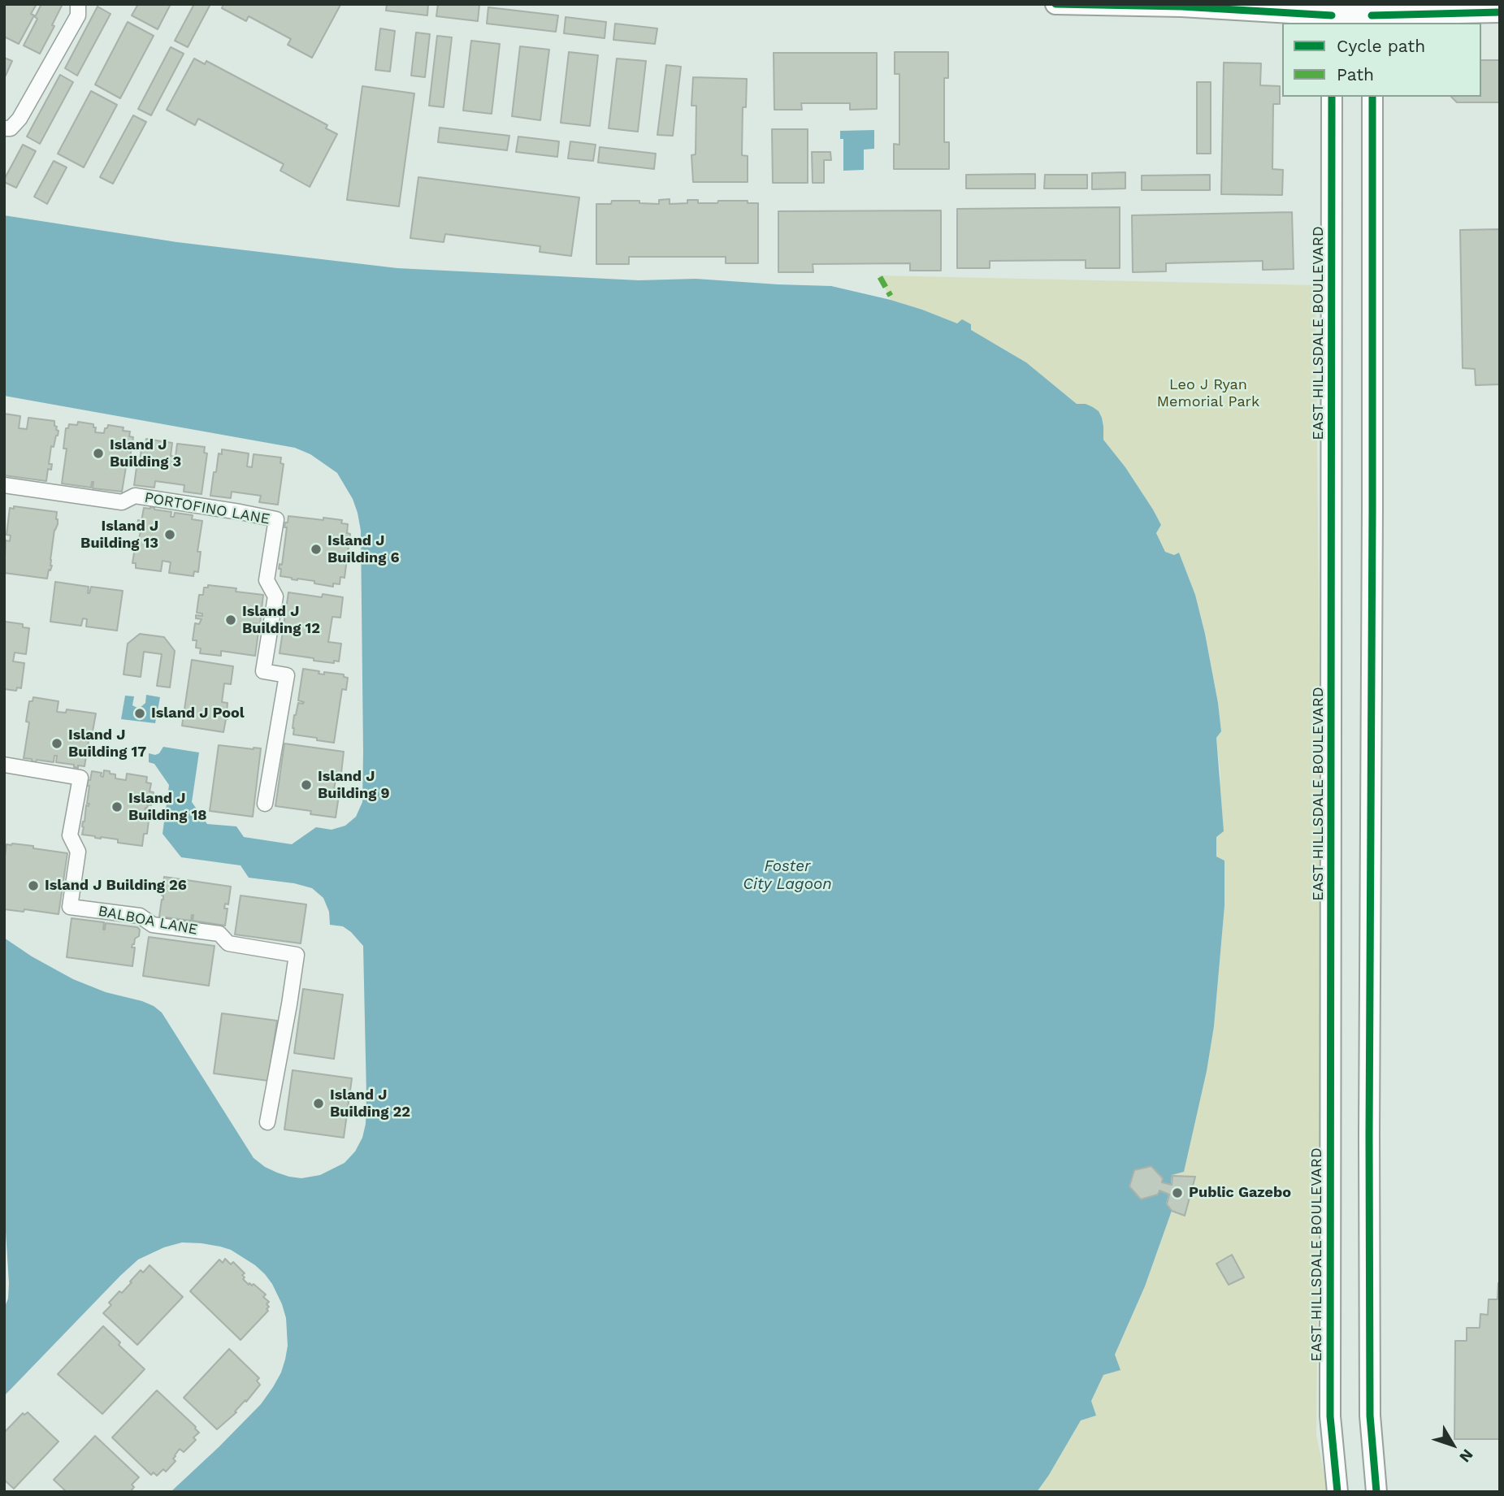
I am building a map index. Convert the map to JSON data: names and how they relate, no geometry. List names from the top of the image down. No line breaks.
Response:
{"streets":{"main road":["EAST HILLSDALE BOULEVARD"],"street":["PORTOFINO LANE","BALBOA LANE"]},"water":["Foster City Lagoon"],"parks":["Leo J Ryan Memorial Park"],"places":["Island J Building 3","Island J Building 13","Island J Building 6","Island J Building 12","Island J Pool","Island J Building 17","Island J Building 9","Island J Building 18","Island J Building 26","Island J Building 22","Public Gazebo"],"legend":["Cycle path","Path"],"north":"bottom right"}
